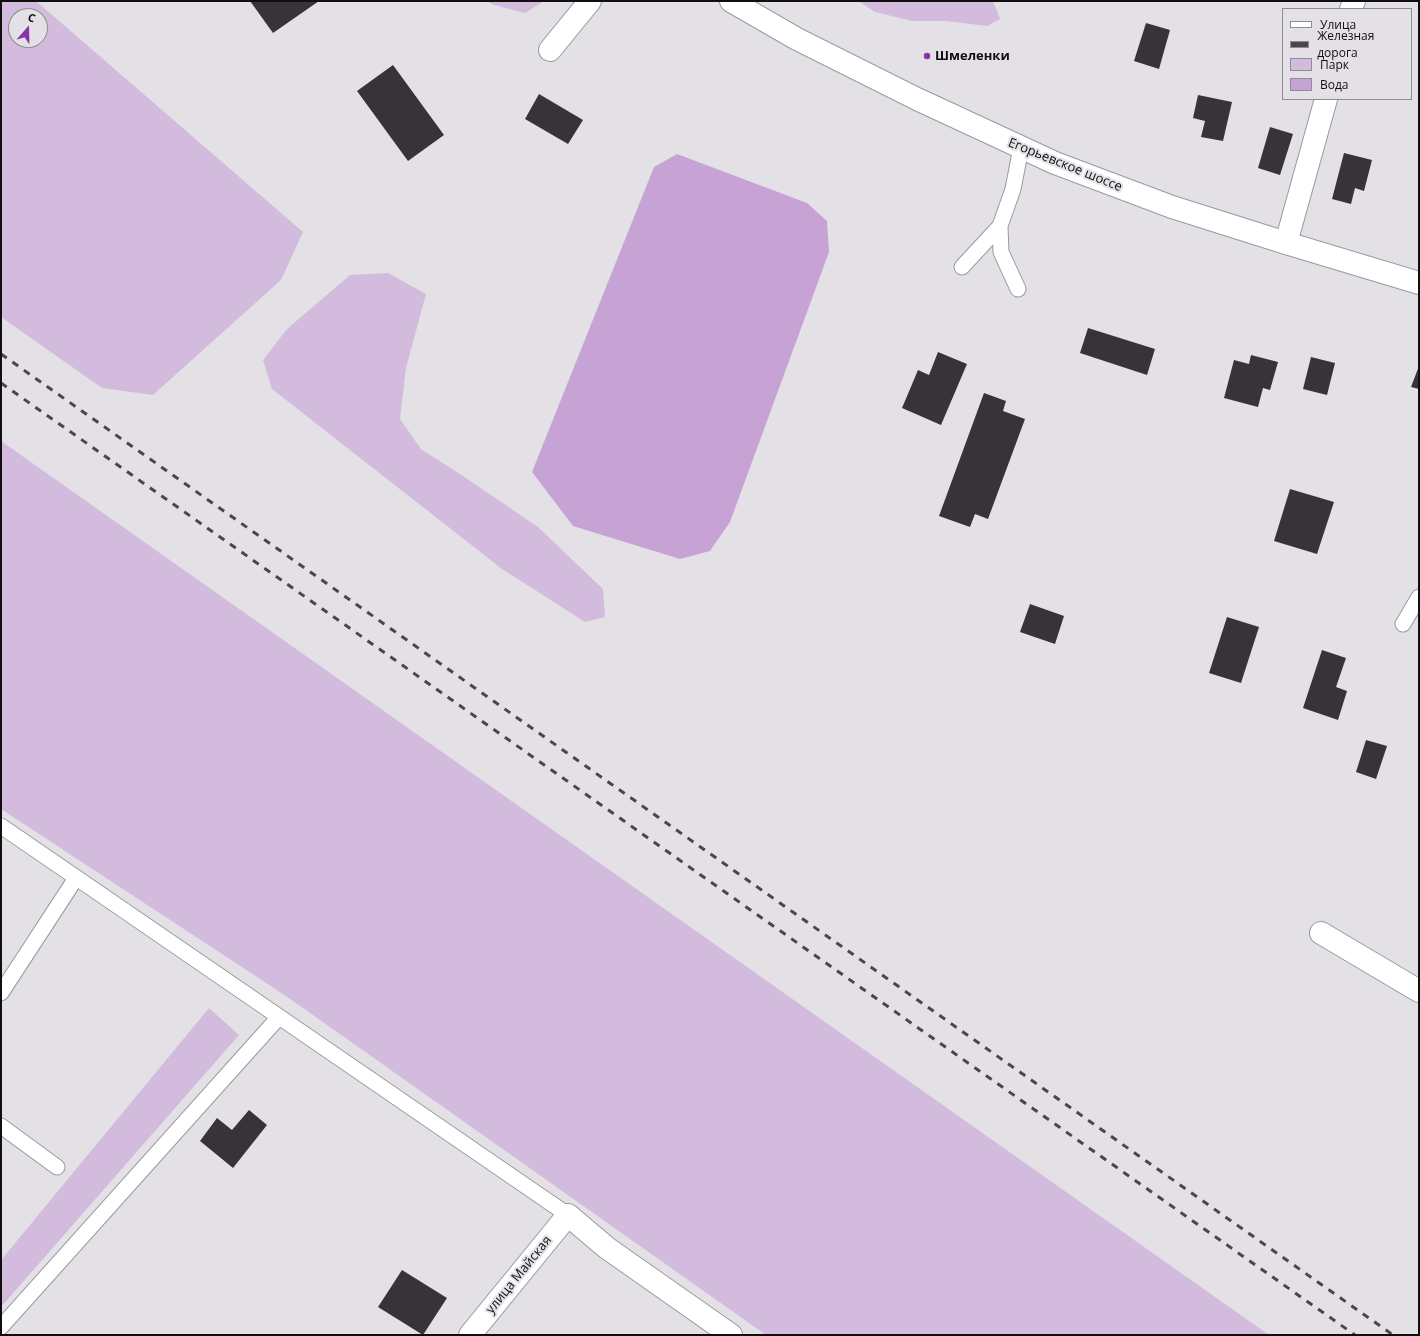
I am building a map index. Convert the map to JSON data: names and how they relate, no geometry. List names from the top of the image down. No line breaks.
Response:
{"streets":{"main road":["Егорьевское шоссе","улица Майская"]},"places":["Шмеленки"],"legend":["Улица","Железная дорога","Парк","Вода"],"north":"top"}
